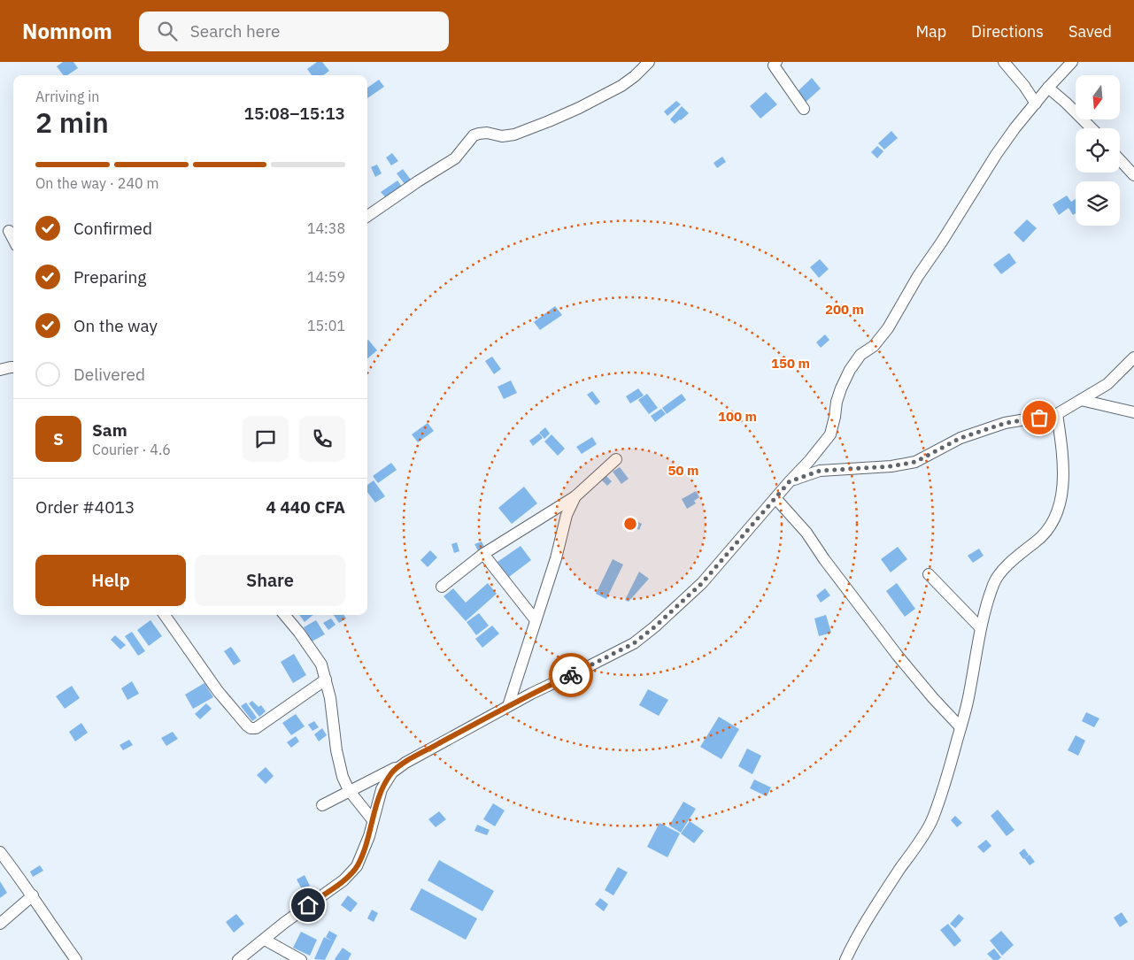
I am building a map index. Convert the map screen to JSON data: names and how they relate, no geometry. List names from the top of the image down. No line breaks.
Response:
{"north":"bottom","page":{"header":"Nomnom","search":"Search here","nav":["Map","Directions","Saved"],"heading":["2 min","Arriving in","15:08–15:13"],"panel":["Sam","Courier · 4.6","Order #4013","4 440 CFA"],"bar":"On the way · 240 m","list":[["Confirmed","14:38"],["Preparing","14:59"],["On the way","15:01"],"Delivered"],"round":"S","buttons":["Help","Share"]},"rings":["200 m","150 m","100 m","50 m"]}
